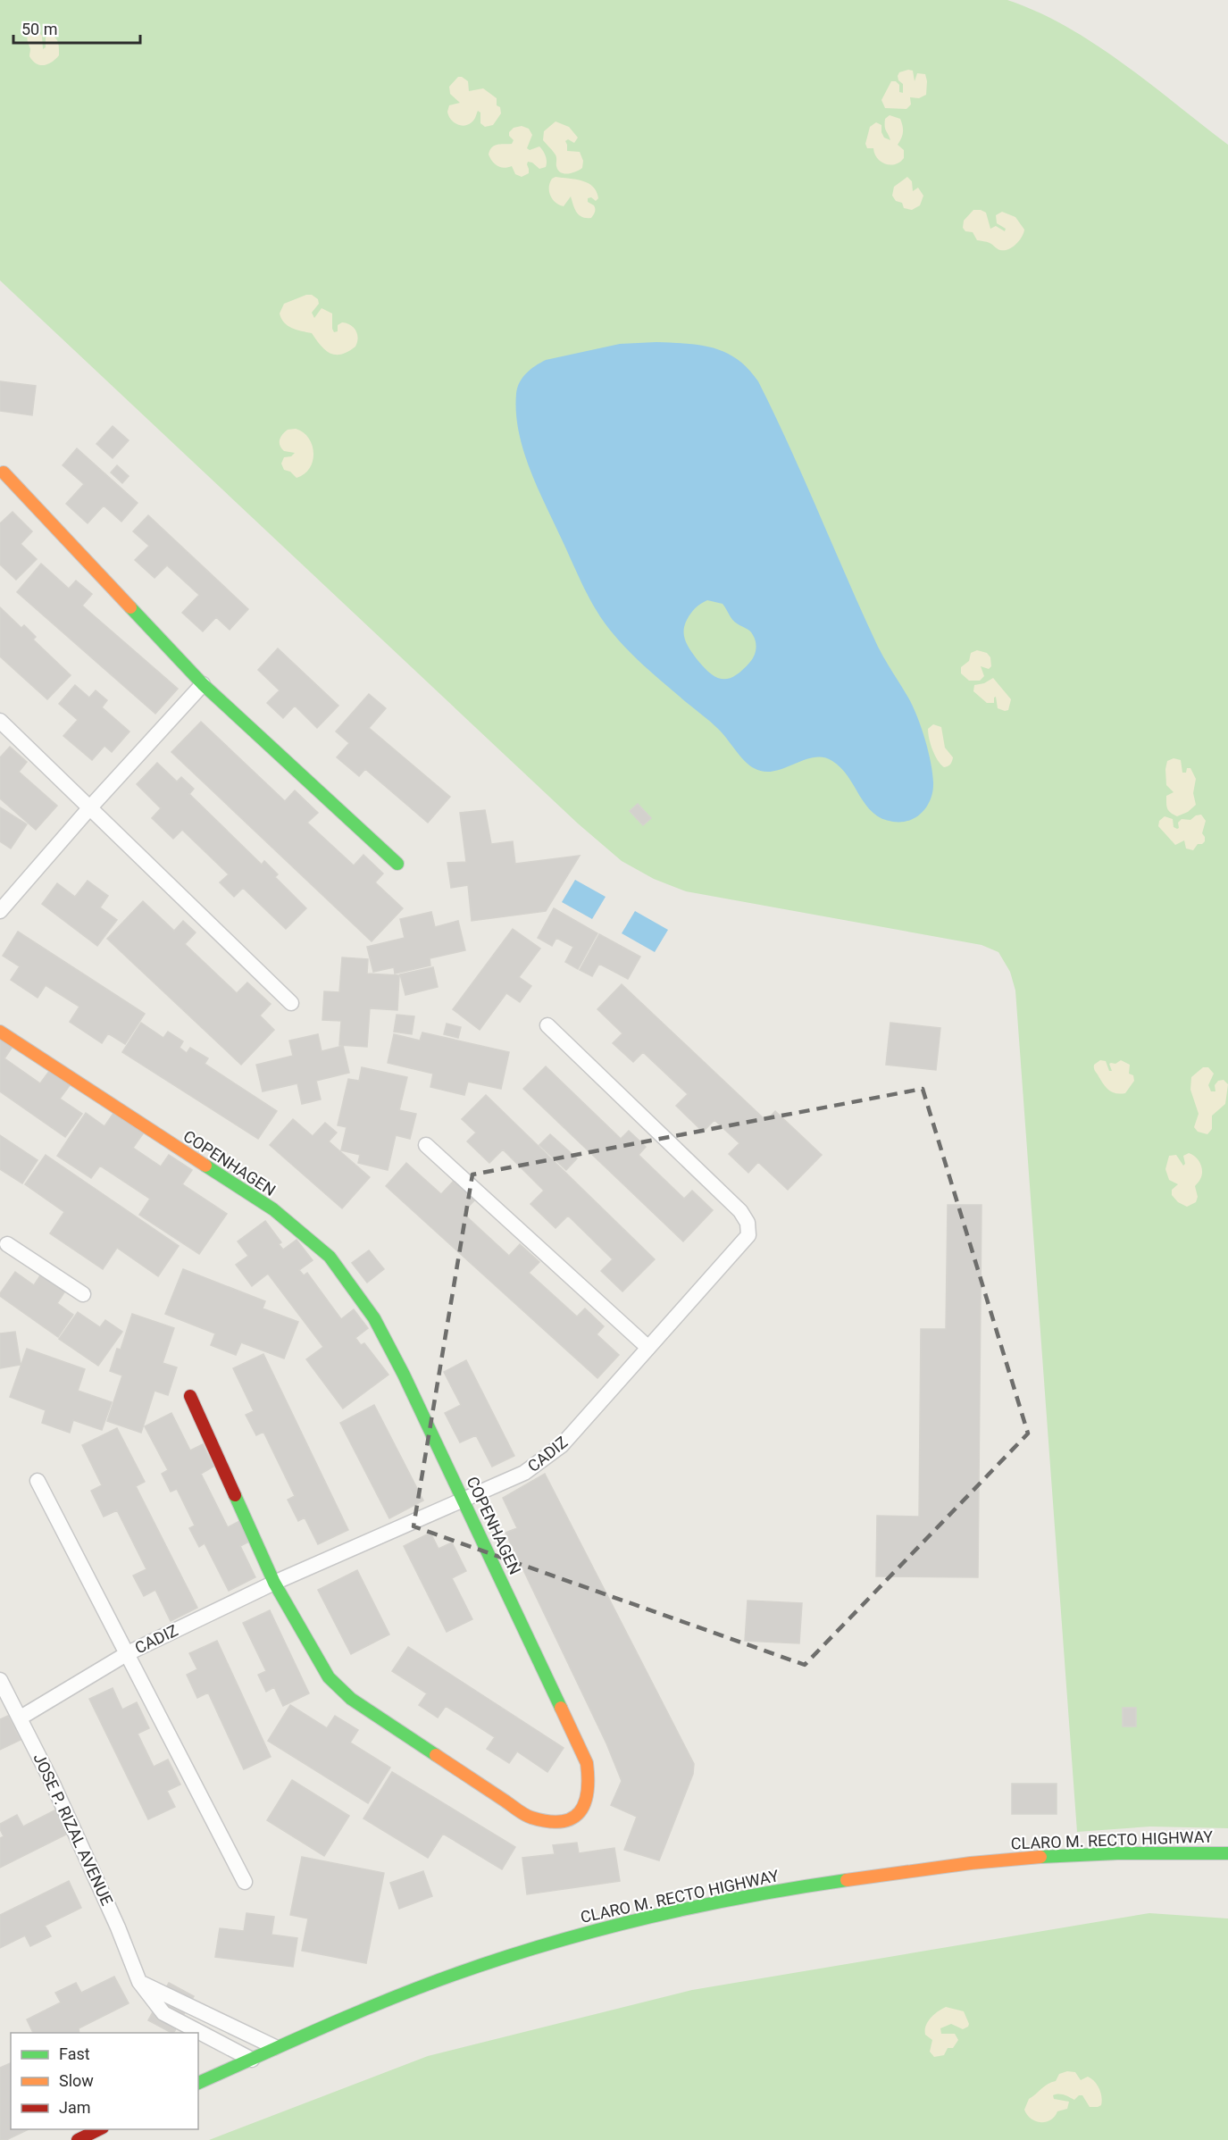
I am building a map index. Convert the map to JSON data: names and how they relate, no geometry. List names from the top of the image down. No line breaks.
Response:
{"streets":{"street":["COPENHAGEN","CADIZ","JOSE P. RIZAL AVENUE","CLARO M. RECTO HIGHWAY"]},"crossings":[["COPENHAGEN","CADIZ"],["CADIZ","JOSE P. RIZAL AVENUE"],["JOSE P. RIZAL AVENUE","CLARO M. RECTO HIGHWAY"]],"legend":["Fast","Slow","Jam"],"scale_bar":"50 m"}
